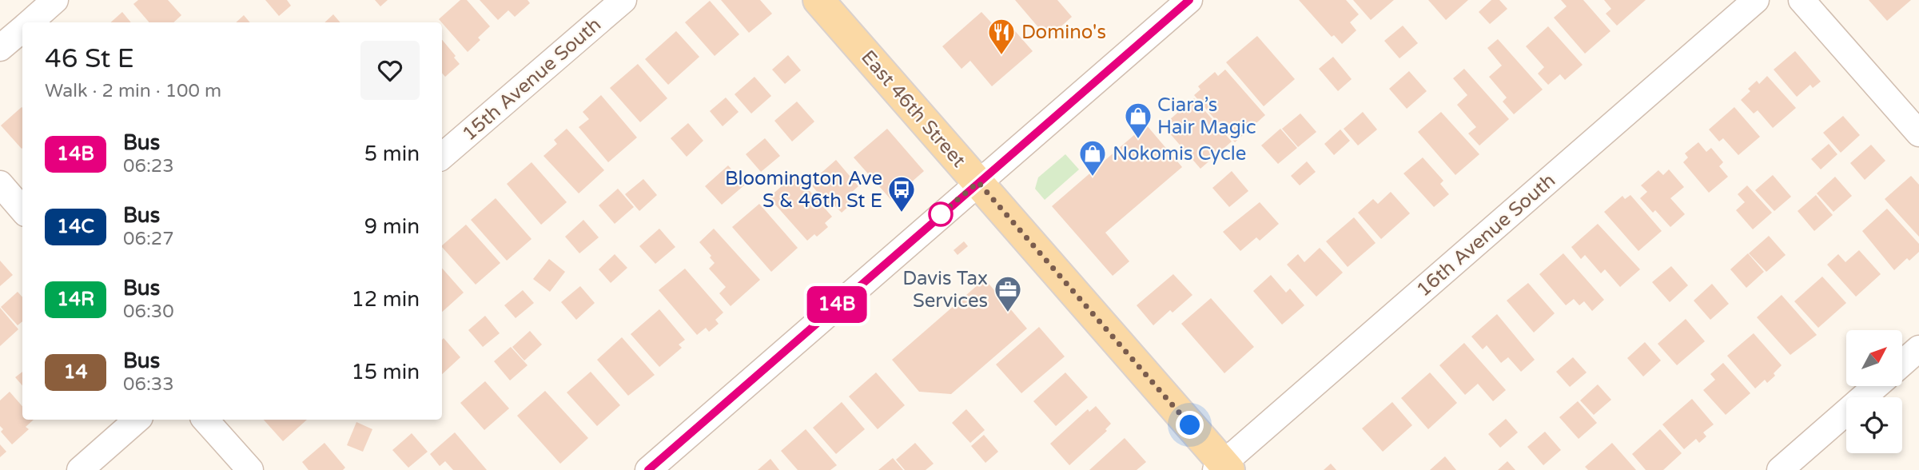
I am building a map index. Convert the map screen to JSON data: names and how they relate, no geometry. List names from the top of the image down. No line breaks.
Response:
{"streets":{"main road":["East 46th Street"],"street":["15th Avenue South","16th Avenue South"]},"crossings":[["East 46th Street","16th Avenue South"]],"places":{"restaurant":["Domino's"],"shop":["Ciara’s Hair Magic","Nokomis Cycle"],"bus stop":["Bloomington Ave S & 46th St E"],"office":["Davis Tax Services"]},"lines":["bus line 14B"],"north":"top right","page":{"on_map":"14B","heading":["46 St E","Walk · 2 min · 100 m"],"list":[{"mark":"14B","name":"Bus","note":"06:23","value":"5 min"},{"mark":"14C","name":"Bus","note":"06:27","value":"9 min"},{"mark":"14R","name":"Bus","note":"06:30","value":"12 min"},{"mark":"14","name":"Bus","note":"06:33","value":"15 min"}]}}
